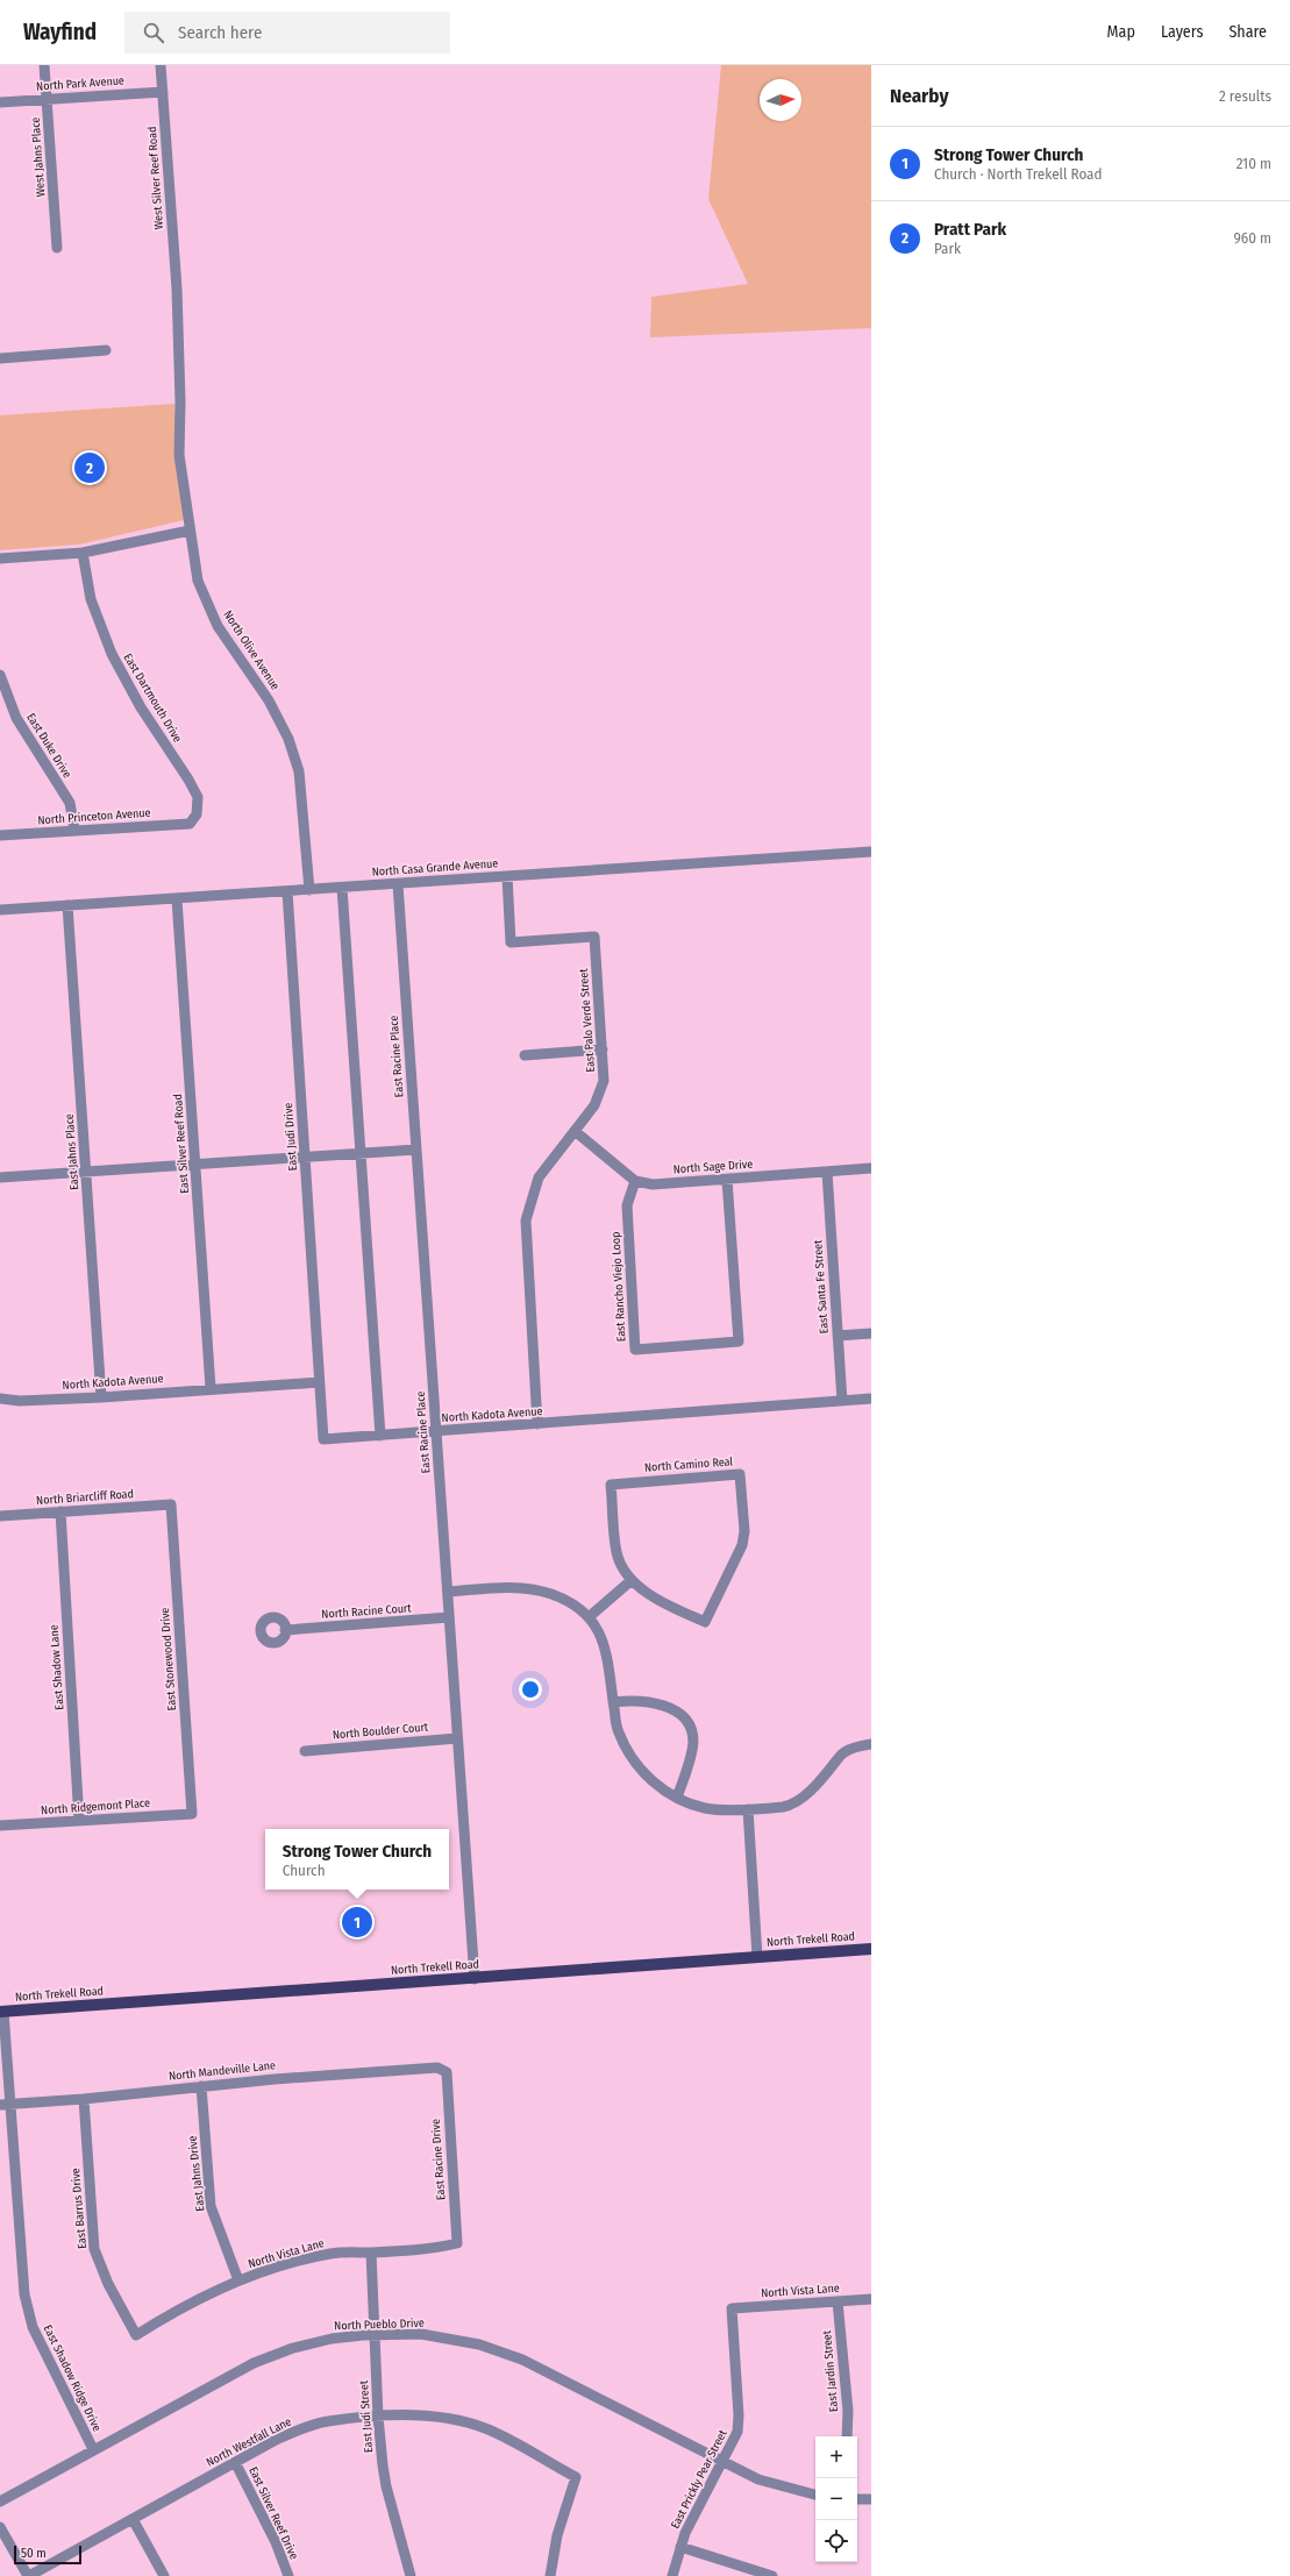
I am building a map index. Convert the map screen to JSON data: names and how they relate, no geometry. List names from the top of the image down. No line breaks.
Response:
{"streets":{"main road":["North Trekell Road"],"street":["North Park Avenue","West Jahns Place","West Silver Reef Road","North Olive Avenue","East Dartmouth Drive","East Duke Drive","North Princeton Avenue","North Casa Grande Avenue","East Palo Verde Street","East Racine Place","East Judi Drive","East Silver Reef Road","East Jahns Place","North Sage Drive","East Rancho Viejo Loop","East Santa Fe Street","North Kadota Avenue","North Camino Real","North Briarcliff Road","North Racine Court","East Stonewood Drive","East Shadow Lane","North Boulder Court","North Ridgemont Place","North Mandeville Lane","East Racine Drive","East Jahns Drive","East Barrus Drive","North Vista Lane","North Pueblo Drive","East Jardin Street","East Shadow Ridge Drive","East Judi Street","North Westfall Lane","East Prickly Pear Street","East Silver Reef Drive"]},"crossings":[["North Park Avenue","West Jahns Place"],["North Park Avenue","West Silver Reef Road"],["West Silver Reef Road","North Olive Avenue"],["North Olive Avenue","North Casa Grande Avenue"],["East Dartmouth Drive","North Princeton Avenue"],["East Duke Drive","North Princeton Avenue"],["North Casa Grande Avenue","East Palo Verde Street"],["North Casa Grande Avenue","East Racine Place"],["North Casa Grande Avenue","East Judi Drive"],["North Casa Grande Avenue","East Silver Reef Road"],["North Casa Grande Avenue","East Jahns Place"],["East Palo Verde Street","North Kadota Avenue"],["East Racine Place","North Kadota Avenue"],["East Racine Place","North Racine Court"],["East Racine Place","North Boulder Court"],["East Racine Place","North Trekell Road"],["East Judi Drive","North Kadota Avenue"],["East Silver Reef Road","North Kadota Avenue"],["East Jahns Place","North Kadota Avenue"],["North Sage Drive","East Rancho Viejo Loop"],["North Sage Drive","East Santa Fe Street"],["East Santa Fe Street","North Kadota Avenue"],["North Briarcliff Road","East Stonewood Drive"],["North Briarcliff Road","East Shadow Lane"],["East Stonewood Drive","North Ridgemont Place"],["East Shadow Lane","North Ridgemont Place"],["North Trekell Road","East Shadow Ridge Drive"],["North Mandeville Lane","East Racine Drive"],["North Mandeville Lane","East Jahns Drive"],["North Mandeville Lane","East Barrus Drive"],["North Mandeville Lane","East Shadow Ridge Drive"],["East Racine Drive","North Vista Lane"],["East Jahns Drive","North Vista Lane"],["East Barrus Drive","North Vista Lane"],["North Vista Lane","East Jardin Street"],["North Vista Lane","East Judi Street"],["North Vista Lane","East Prickly Pear Street"],["North Pueblo Drive","East Shadow Ridge Drive"],["North Pueblo Drive","East Judi Street"],["North Pueblo Drive","East Prickly Pear Street"],["East Judi Street","North Westfall Lane"],["North Westfall Lane","East Silver Reef Drive"]],"scale_bar":"50 m","north":"right","page":{"header":"Wayfind","search":"Search here","nav":["Map","Layers","Share"],"heading":["Nearby","2 results"],"list":[{"mark":"1","name":"Strong Tower Church","note":"Church · North Trekell Road","value":"210 m"},{"mark":"2","name":"Pratt Park","note":"Park","value":"960 m"}],"pins":["2","1"],"popup":["Strong Tower Church","Church"],"map_buttons":["+","−"],"scale":"50 m"}}
